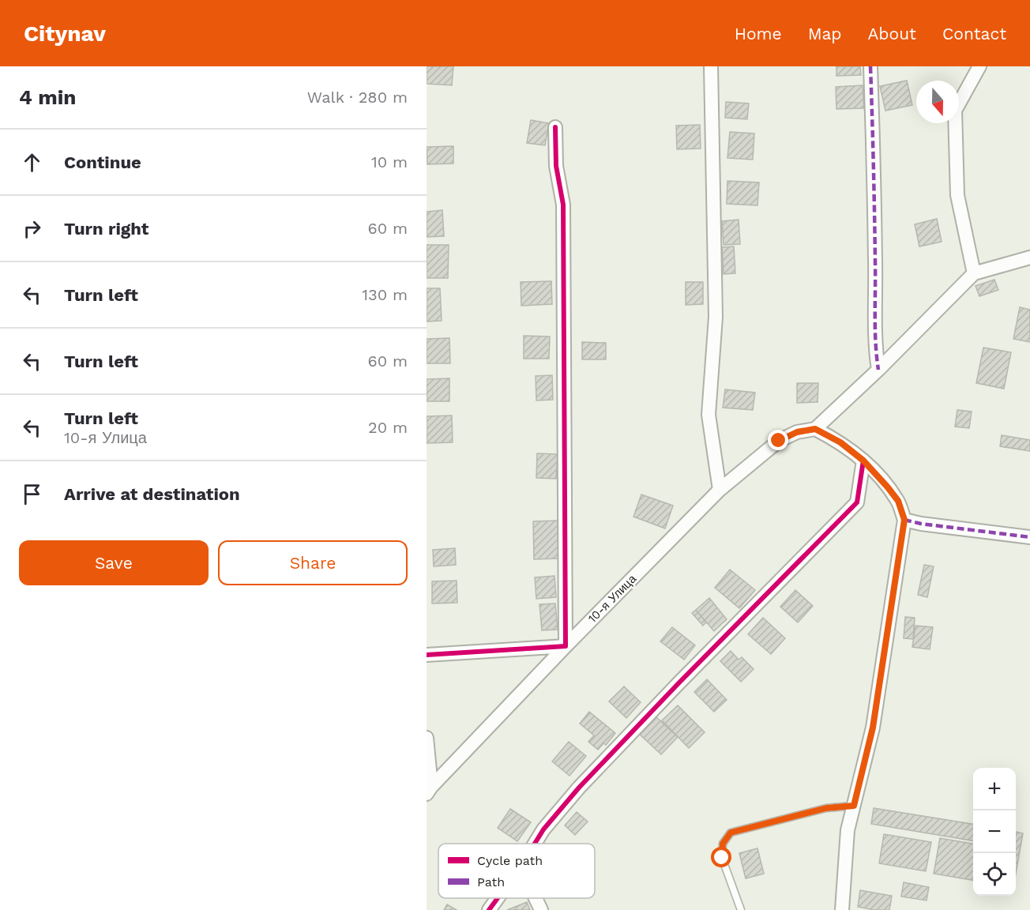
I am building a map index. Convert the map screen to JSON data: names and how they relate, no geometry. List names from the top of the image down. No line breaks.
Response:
{"streets":{"street":["10-я Улица"]},"legend":["Cycle path","Path"],"north":"bottom","page":{"header":"Citynav","nav":["Home","Map","About","Contact"],"heading":["4 min","Walk · 280 m"],"list":[["Continue","10 m"],["Turn right","60 m"],["Turn left","130 m"],["Turn left","60 m"],["Turn left","10-я Улица","20 m"],"Arrive at destination"],"buttons":["Save","Share"],"map_buttons":["+","−"]}}
